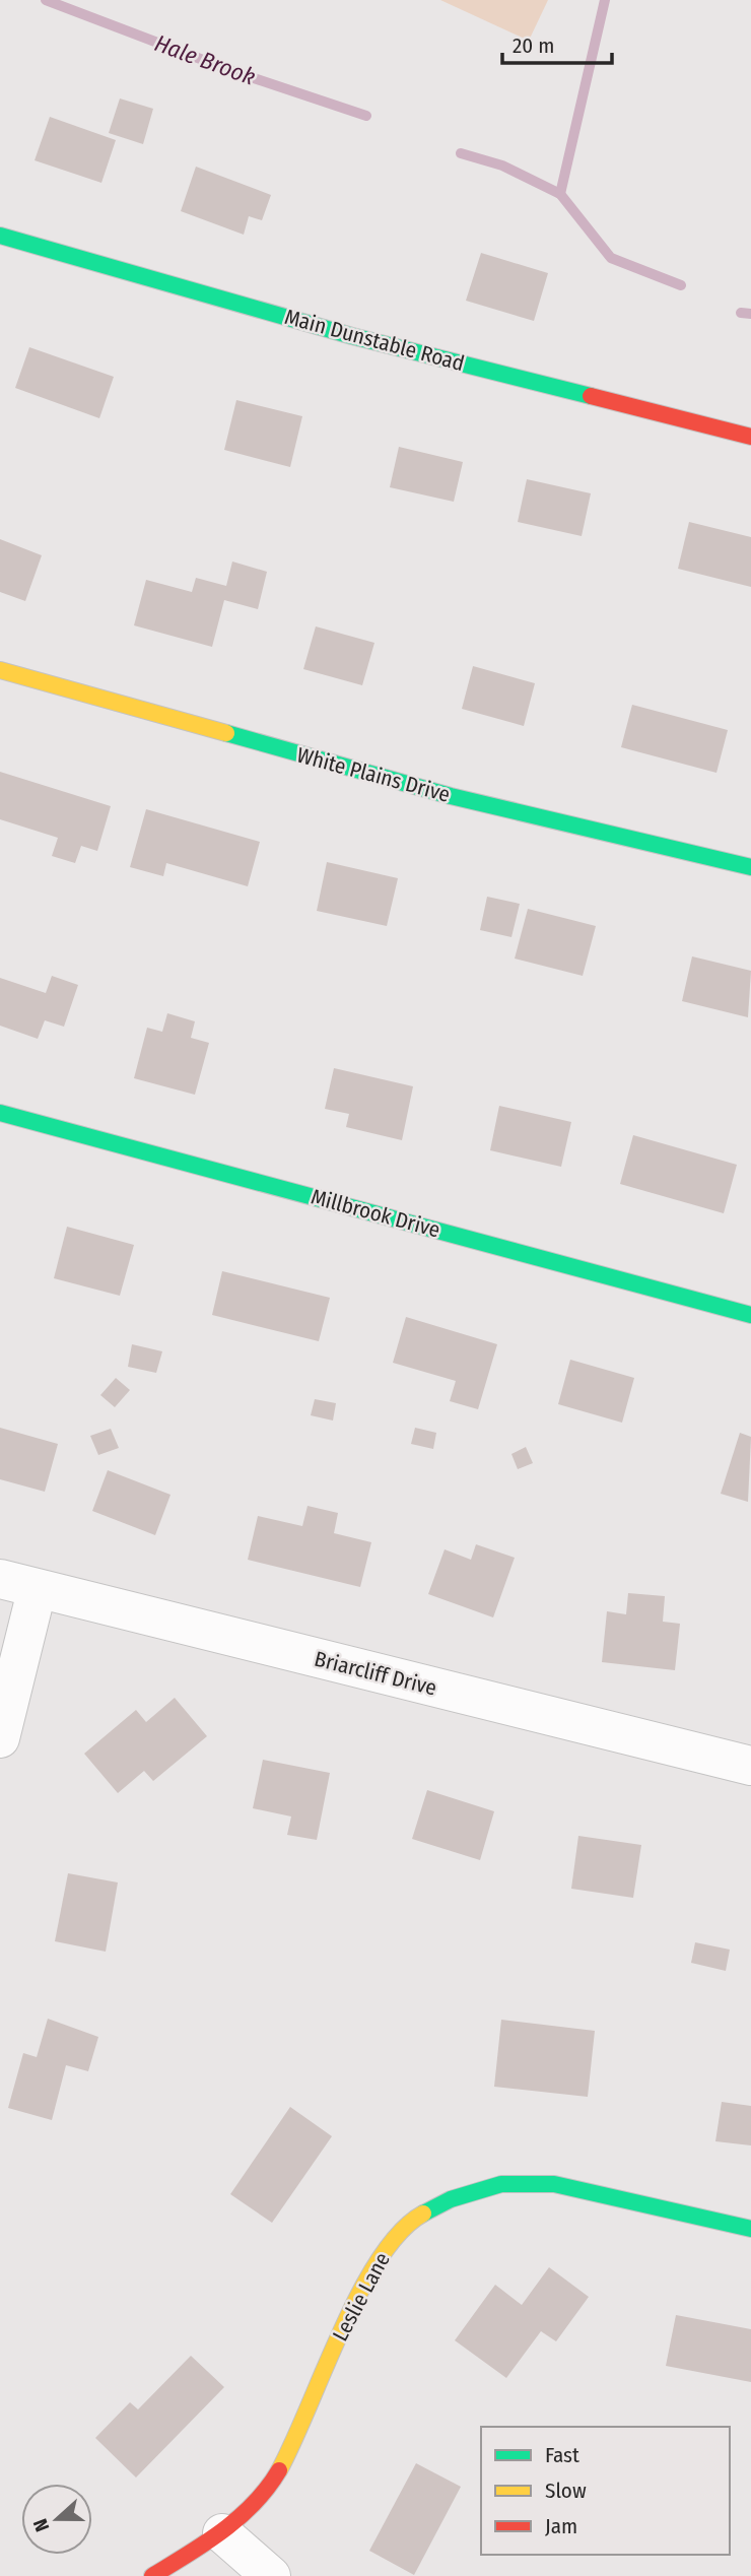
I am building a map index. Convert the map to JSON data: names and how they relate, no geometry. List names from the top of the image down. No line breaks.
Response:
{"streets":{"street":["Main Dunstable Road","White Plains Drive","Millbrook Drive","Briarcliff Drive","Leslie Lane"]},"water":["Hale Brook"],"legend":["Fast","Slow","Jam"],"scale_bar":"20 m","north":"left"}
